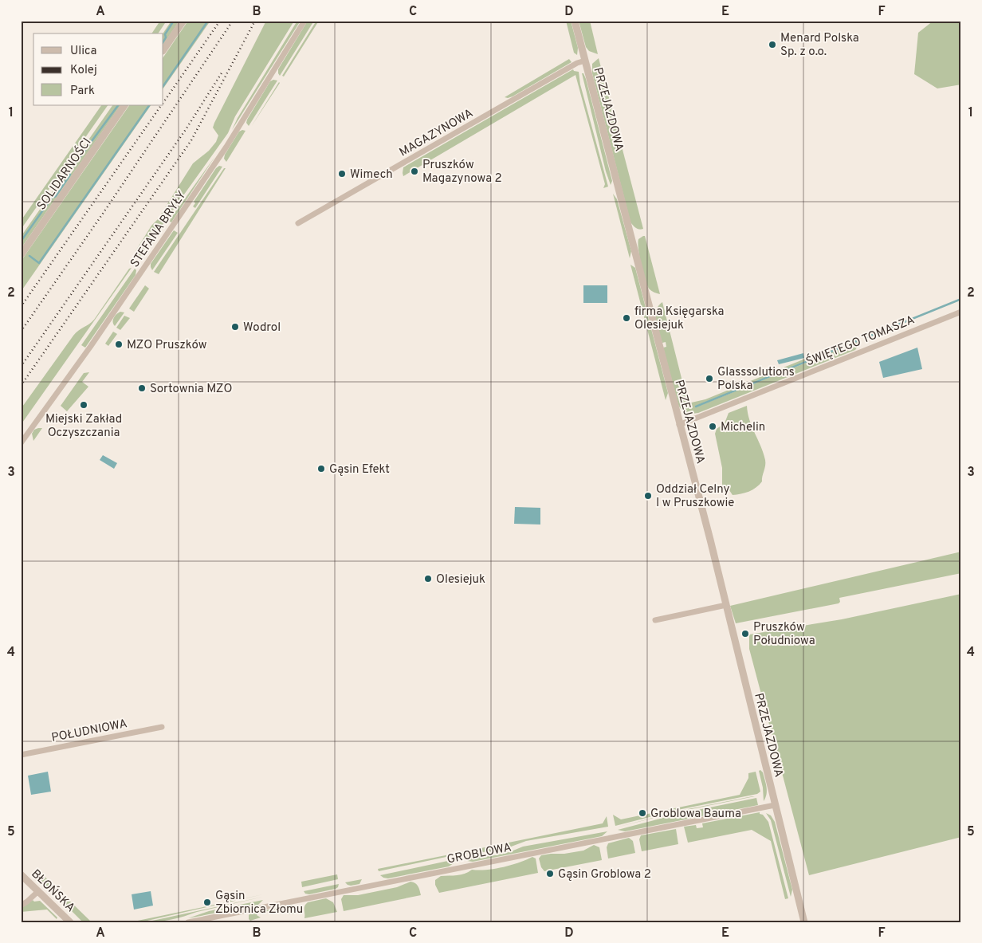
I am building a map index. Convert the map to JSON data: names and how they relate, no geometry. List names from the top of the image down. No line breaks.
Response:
{"streets":{"street":["PRZEJAZDOWA","MAGAZYNOWA","SOLIDARNOŚCI","STEFANA BRYŁY","ŚWIĘTEGO TOMASZA","POŁUDNIOWA","GROBLOWA","BŁOŃSKA"]},"crossings":[["PRZEJAZDOWA","MAGAZYNOWA"],["PRZEJAZDOWA","ŚWIĘTEGO TOMASZA"],["PRZEJAZDOWA","GROBLOWA"]],"places":["Menard Polska Sp. z o.o.","Pruszków Magazynowa 2","Wimech","firma Księgarska Olesiejuk","Wodrol","MZO Pruszków","Glasssolutions Polska","Sortownia MZO","Miejski Zakład Oczyszczania","Michelin","Gąsin Efekt","Oddział Celny I w Pruszkowie","Olesiejuk","Pruszków Południowa","Groblowa Bauma","Gąsin Groblowa 2","Gąsin Zbiornica Złomu"],"legend":["Ulica","Kolej","Park"],"grid":{"columns":["A","B","C","D","E","F"],"rows":["1","2","3","4","5"]}}
